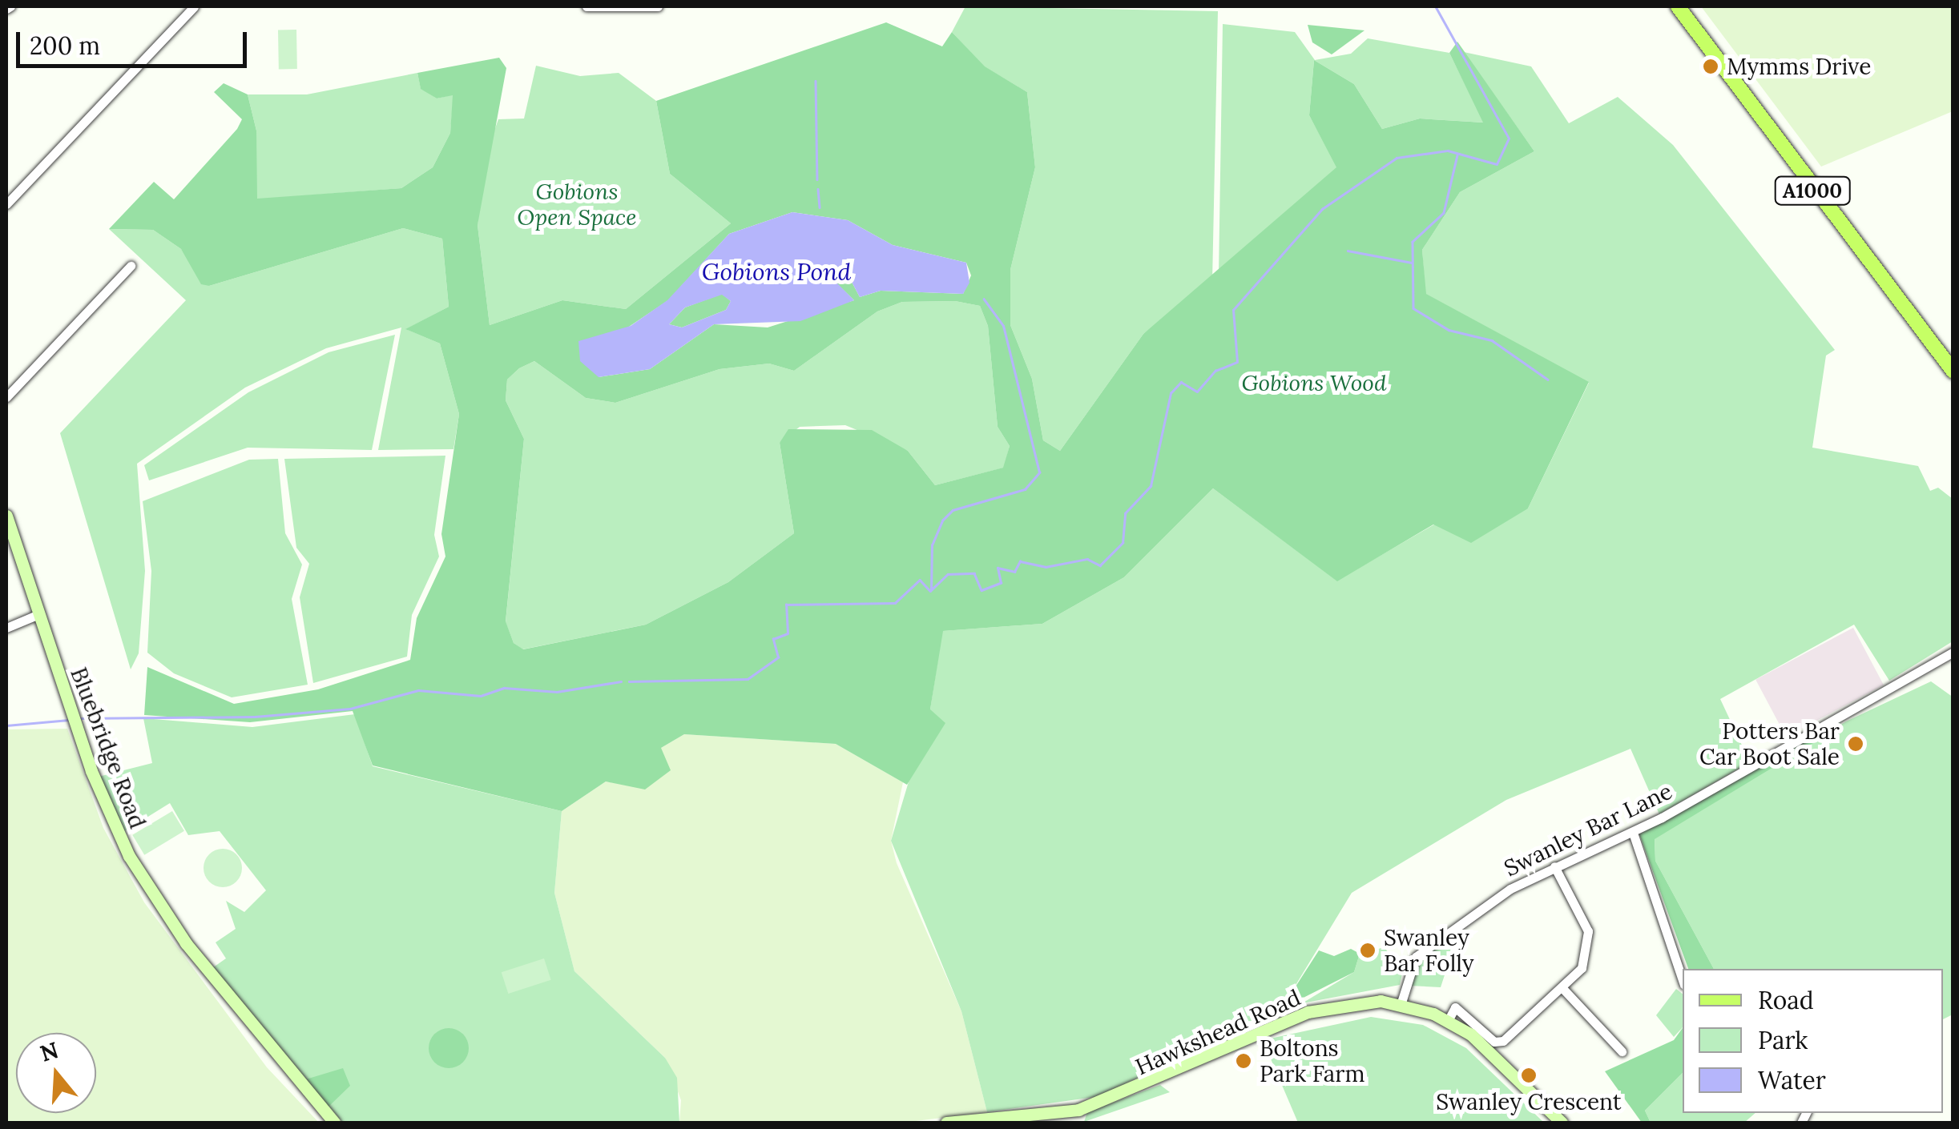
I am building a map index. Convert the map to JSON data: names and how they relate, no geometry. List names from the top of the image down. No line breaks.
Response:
{"streets":{"main road":["A1000"],"street":["Bluebridge Road","Swanley Bar Lane","Hawkshead Road"]},"crossings":[["Swanley Bar Lane","Hawkshead Road"]],"water":["Gobions Pond"],"parks":["Gobions Open Space","Gobions Wood"],"places":["Mymms Drive","Potters Bar Car Boot Sale","Swanley Bar Folly","Boltons Park Farm","Swanley Crescent"],"legend":["Road","Park","Water"],"scale_bar":"200 m","north":"top"}
